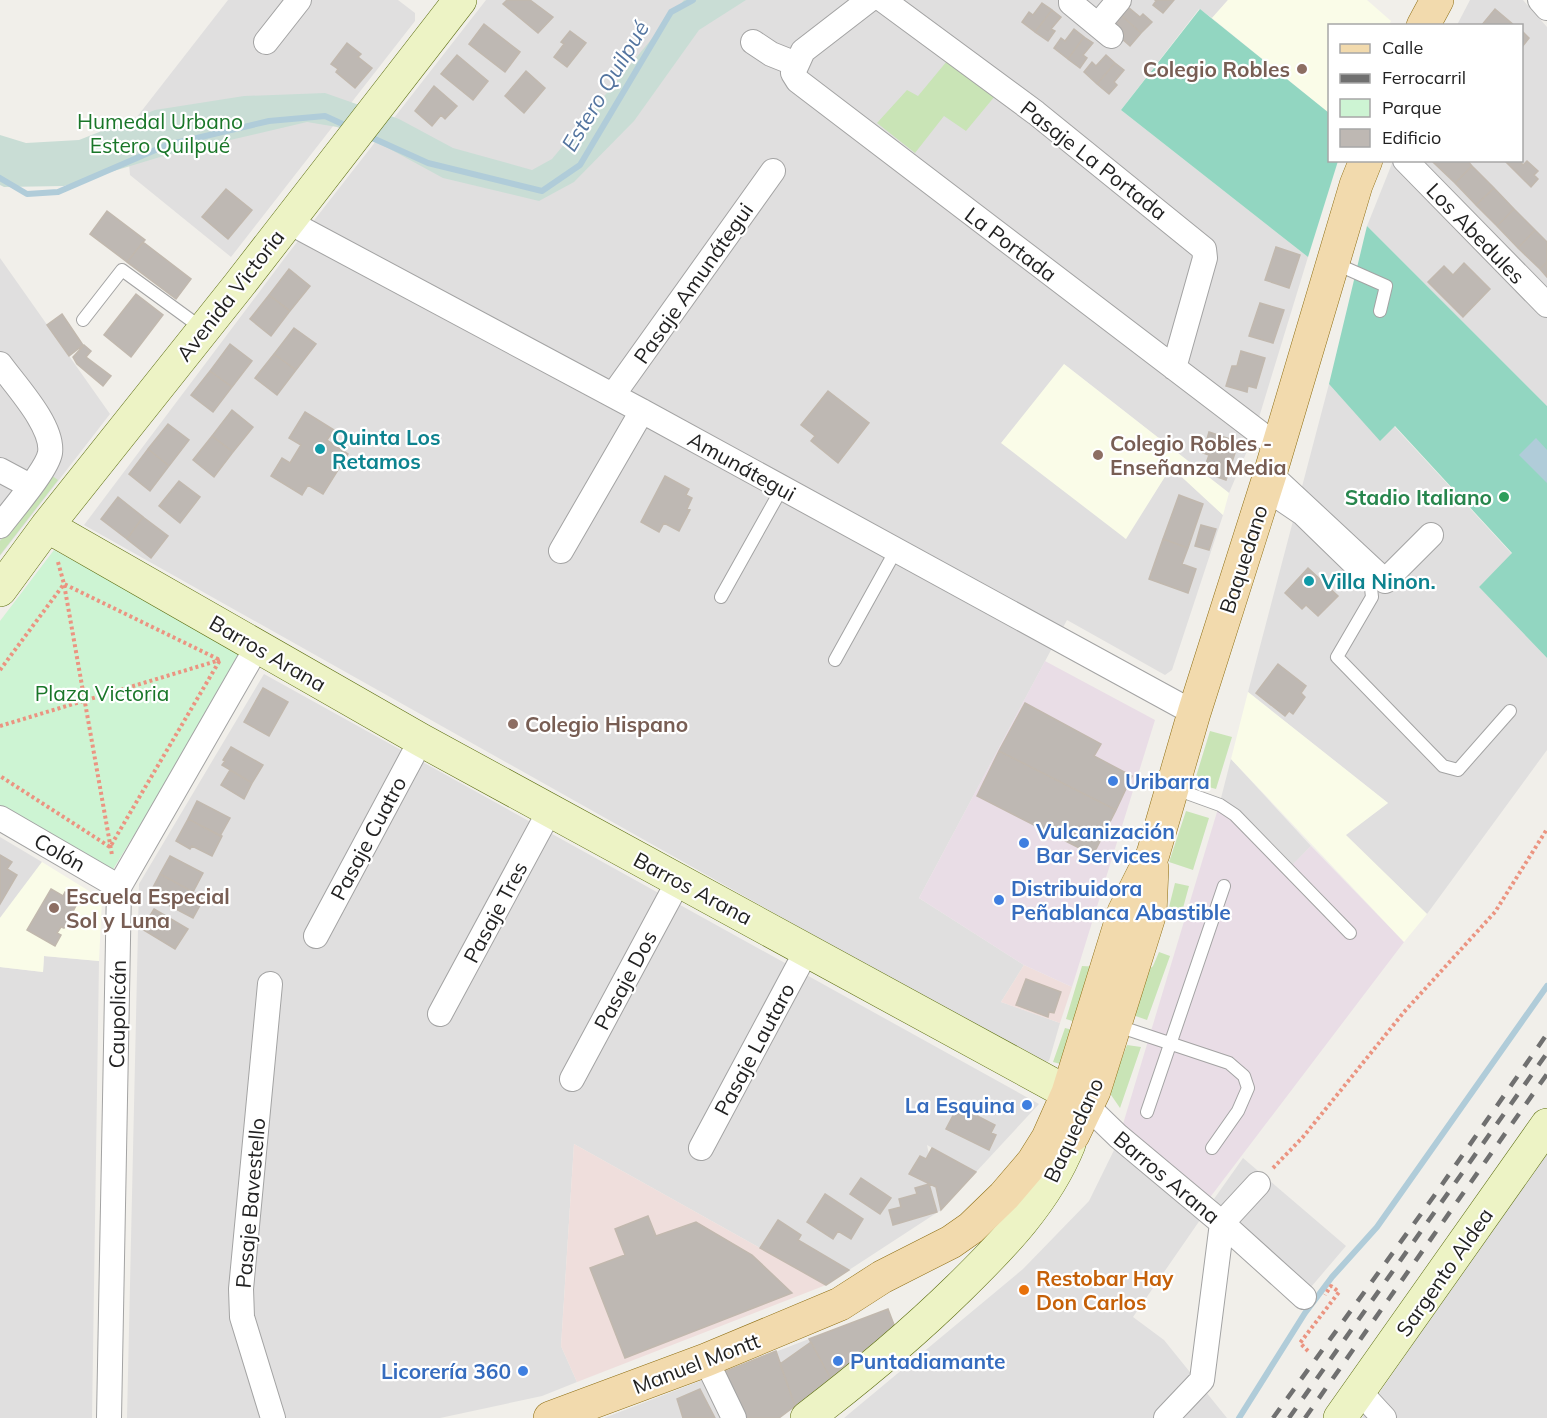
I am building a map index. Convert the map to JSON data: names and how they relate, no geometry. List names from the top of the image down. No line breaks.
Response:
{"streets":{"main road":["Baquedano","Manuel Montt"],"street":["Pasaje La Portada","Los Abedules","La Portada","Pasaje Amunátegui","Avenida Victoria","Amunátegui","Barros Arana","Pasaje Cuatro","Colón","Pasaje Tres","Pasaje Dos","Caupolicán","Pasaje Lautaro","Pasaje Bavestello","Sargento Aldea"]},"crossings":[["Pasaje La Portada","La Portada"],["La Portada","Baquedano"],["Pasaje Amunátegui","Amunátegui"],["Avenida Victoria","Amunátegui"],["Avenida Victoria","Barros Arana"],["Amunátegui","Baquedano"],["Baquedano","Barros Arana"],["Baquedano","Manuel Montt"],["Barros Arana","Pasaje Cuatro"],["Barros Arana","Pasaje Tres"],["Barros Arana","Pasaje Dos"],["Barros Arana","Caupolicán"],["Barros Arana","Pasaje Lautaro"],["Barros Arana","Manuel Montt"],["Colón","Caupolicán"]],"water":["Estero Quilpué"],"parks":["Humedal Urbano Estero Quilpué","Plaza Victoria"],"places":["Colegio Robles","Quinta Los Retamos","Colegio Robles - Enseñanza Media","Stadio Italiano","Villa Ninon.","Colegio Hispano","Uribarra","Vulcanización Bar Services","Distribuidora Peñablanca Abastible","Escuela Especial Sol y Luna","La Esquina","Restobar Hay Don Carlos","Puntadiamante","Licorería 360"],"legend":["Calle","Ferrocarril","Parque","Edificio"]}
